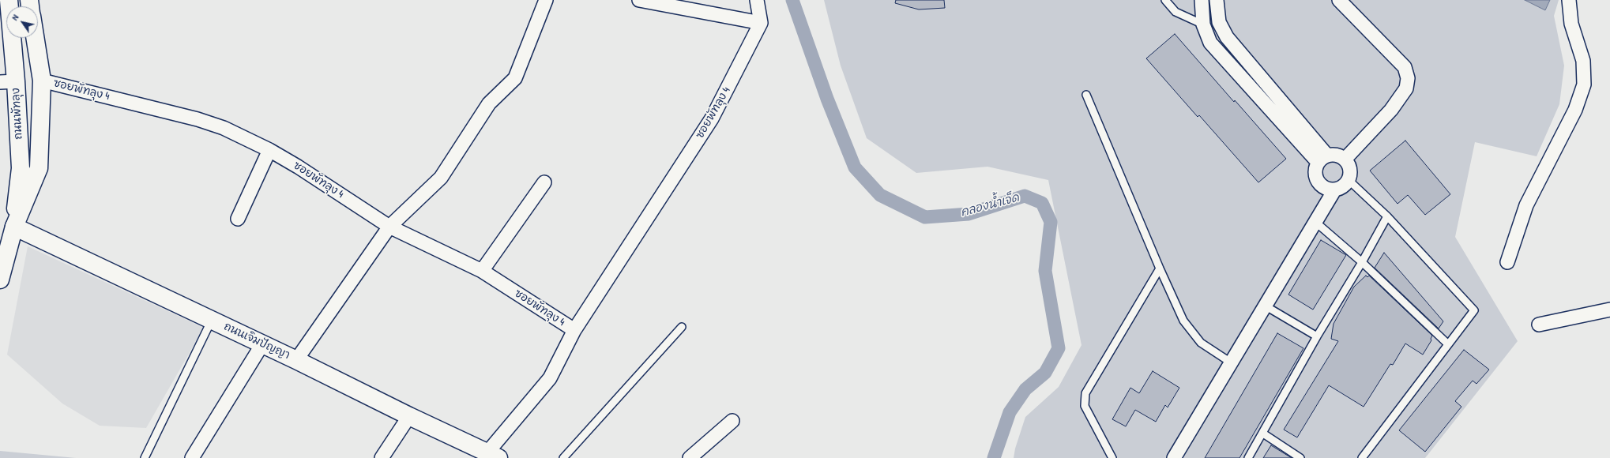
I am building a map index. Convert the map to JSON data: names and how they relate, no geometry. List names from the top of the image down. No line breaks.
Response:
{"streets":{"street":["ซอยพัทลุง 4","ถนนพัทลุง","ถนนเจิมปัญญา"]},"crossings":[["ซอยพัทลุง 4","ถนนพัทลุง"],["ซอยพัทลุง 4","ถนนเจิมปัญญา"],["ถนนพัทลุง","ถนนเจิมปัญญา"]],"water":["คลองน้ำเจ็ด"],"north":"top left"}
